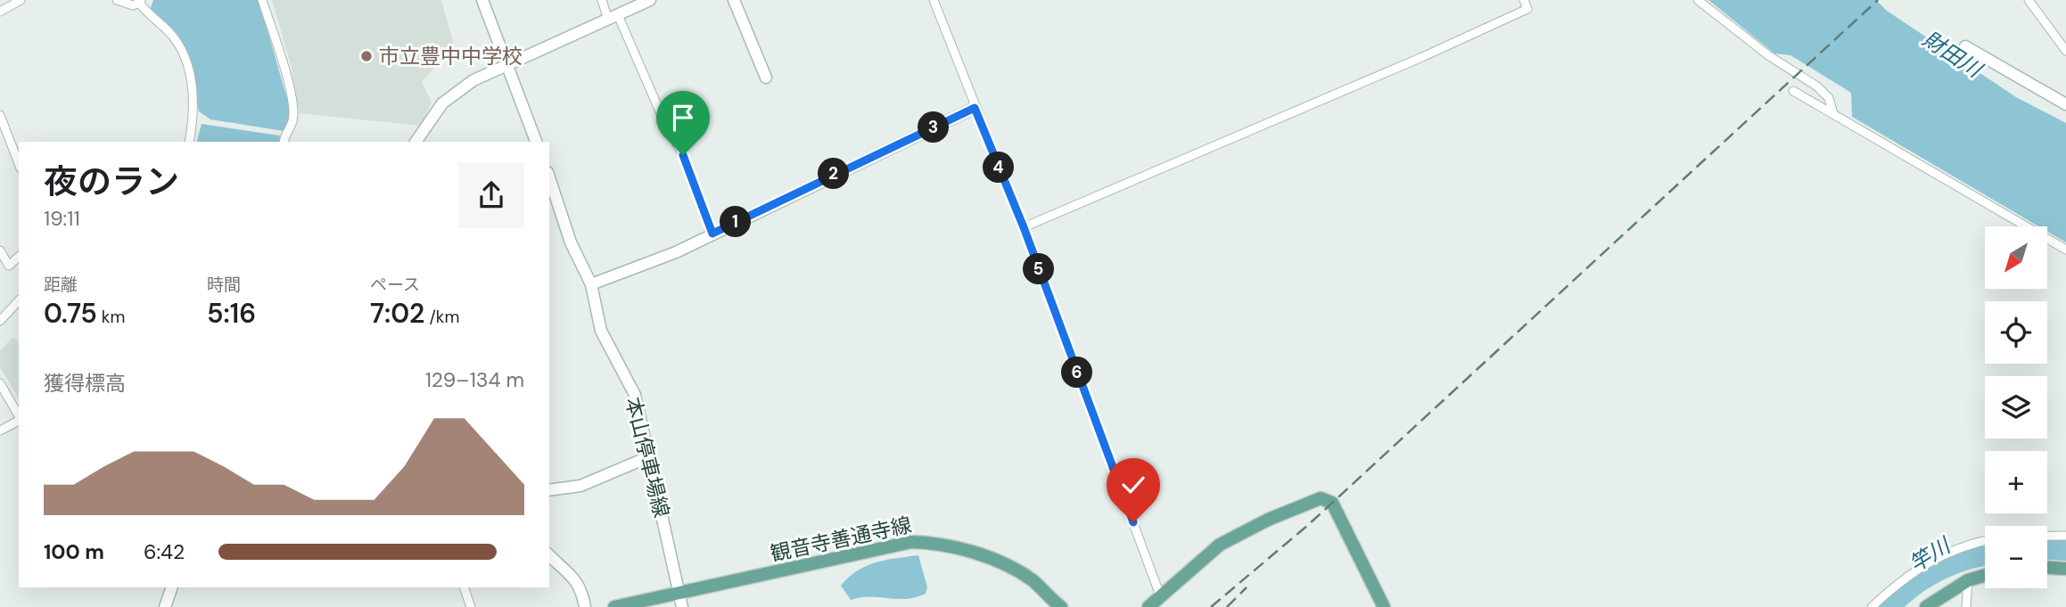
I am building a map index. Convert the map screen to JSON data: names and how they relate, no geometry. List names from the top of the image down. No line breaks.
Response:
{"streets":{"main road":["観音寺善通寺線"],"street":["本山停車場線"]},"crossings":[["本山停車場線","観音寺善通寺線"]],"water":["財田川","竿川"],"places":["市立豊中中学校"],"north":"bottom left","page":{"pins":["3","4","2","1","5","6"],"heading":["夜のラン","19:11"],"map_buttons":["+","−"],"stats":[["距離","0.75 km"],["時間","5:16"],["ペース","7:02 /km"]],"chart":["獲得標高","129–134 m"],"list":[{"name":"100 m","note":"6:42"}]}}
